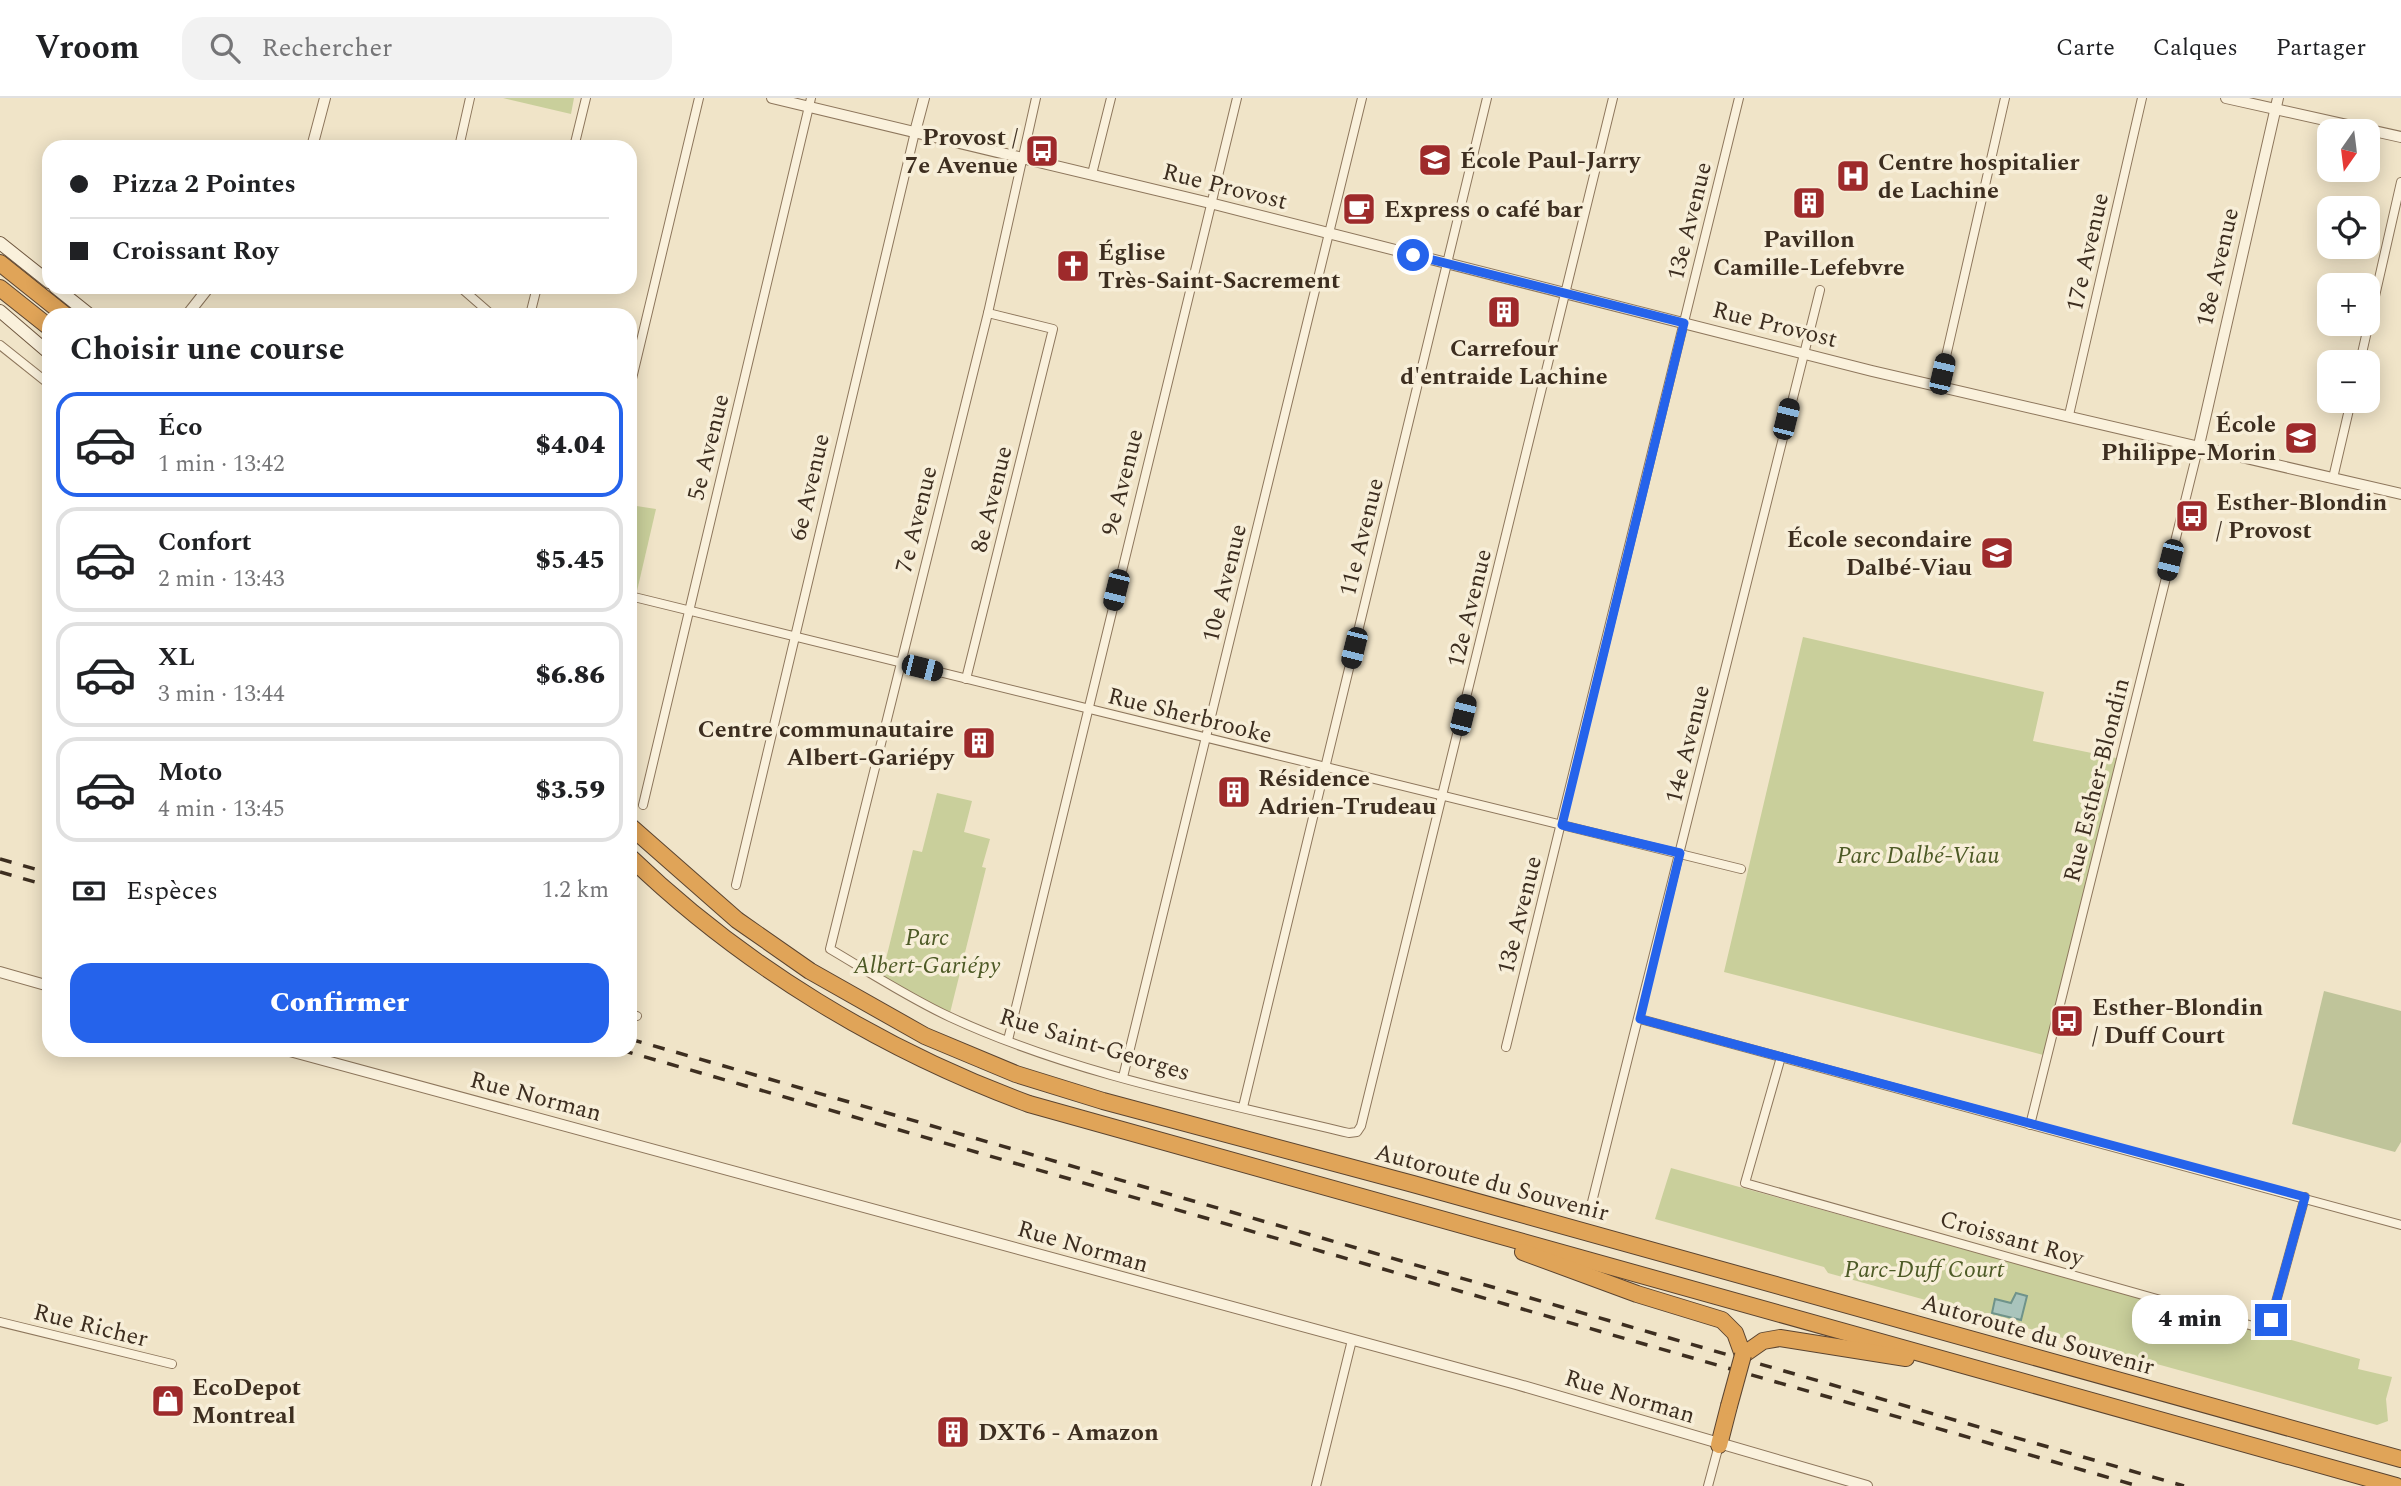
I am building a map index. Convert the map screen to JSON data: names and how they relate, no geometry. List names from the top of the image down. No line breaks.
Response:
{"streets":{"highway":["Autoroute du Souvenir"],"street":["Rue Provost","13e Avenue","17e Avenue","18e Avenue","5e Avenue","9e Avenue","6e Avenue","8e Avenue","7e Avenue","11e Avenue","10e Avenue","12e Avenue","Rue Sherbrooke","14e Avenue","Rue Esther-Blondin","Rue Saint-Georges","Rue Norman","Croissant Roy","Rue Richer"]},"crossings":[["Rue Provost","13e Avenue"],["Rue Provost","17e Avenue"],["Rue Provost","18e Avenue"],["Rue Provost","5e Avenue"],["Rue Provost","9e Avenue"],["Rue Provost","6e Avenue"],["Rue Provost","7e Avenue"],["Rue Provost","11e Avenue"],["Rue Provost","10e Avenue"],["Rue Provost","12e Avenue"],["Rue Provost","14e Avenue"],["Rue Provost","Rue Esther-Blondin"],["13e Avenue","Rue Sherbrooke"],["18e Avenue","Rue Esther-Blondin"],["5e Avenue","Rue Sherbrooke"],["9e Avenue","Rue Sherbrooke"],["9e Avenue","Rue Saint-Georges"],["6e Avenue","Rue Sherbrooke"],["8e Avenue","7e Avenue"],["8e Avenue","Rue Sherbrooke"],["7e Avenue","Rue Sherbrooke"],["7e Avenue","Rue Saint-Georges"],["11e Avenue","Rue Sherbrooke"],["11e Avenue","Rue Saint-Georges"],["10e Avenue","Rue Sherbrooke"],["10e Avenue","Rue Saint-Georges"],["12e Avenue","Rue Sherbrooke"],["12e Avenue","Rue Saint-Georges"],["Rue Sherbrooke","14e Avenue"]],"parks":["Parc Dalbé-Viau","Parc Albert-Gariépy","Parc-Duff Court"],"places":{"bus stop":["Provost / 7e Avenue","Esther-Blondin / Provost","Esther-Blondin / Duff Court"],"school or university":["École Paul-Jarry","École Philippe-Morin","École secondaire Dalbé-Viau"],"hospital":["Centre hospitalier de Lachine"],"building":["Pavillon Camille-Lefebvre","Carrefour d'entraide Lachine","Centre communautaire Albert-Gariépy","Résidence Adrien-Trudeau","DXT6 - Amazon"],"cafe":["Express o café bar"],"church":["Église Très-Saint-Sacrement"],"shop":["EcoDepot Montreal"]},"north":"bottom","page":{"header":"Vroom","search":"Rechercher","nav":["Carte","Calques","Partager"],"map_buttons":["+","−"],"banner":["Pizza 2 Pointes","Croissant Roy"],"heading":"Choisir une course","list":[{"name":"Éco","note":"1 min · 13:42","value":"$4.04"},{"name":"Confort","note":"2 min · 13:43","value":"$5.45"},{"name":"XL","note":"3 min · 13:44","value":"$6.86"},{"name":"Moto","note":"4 min · 13:45","value":"$3.59"}],"pay":["Espèces","1.2 km"],"buttons":"Confirmer","bubble":"4 min"}}
